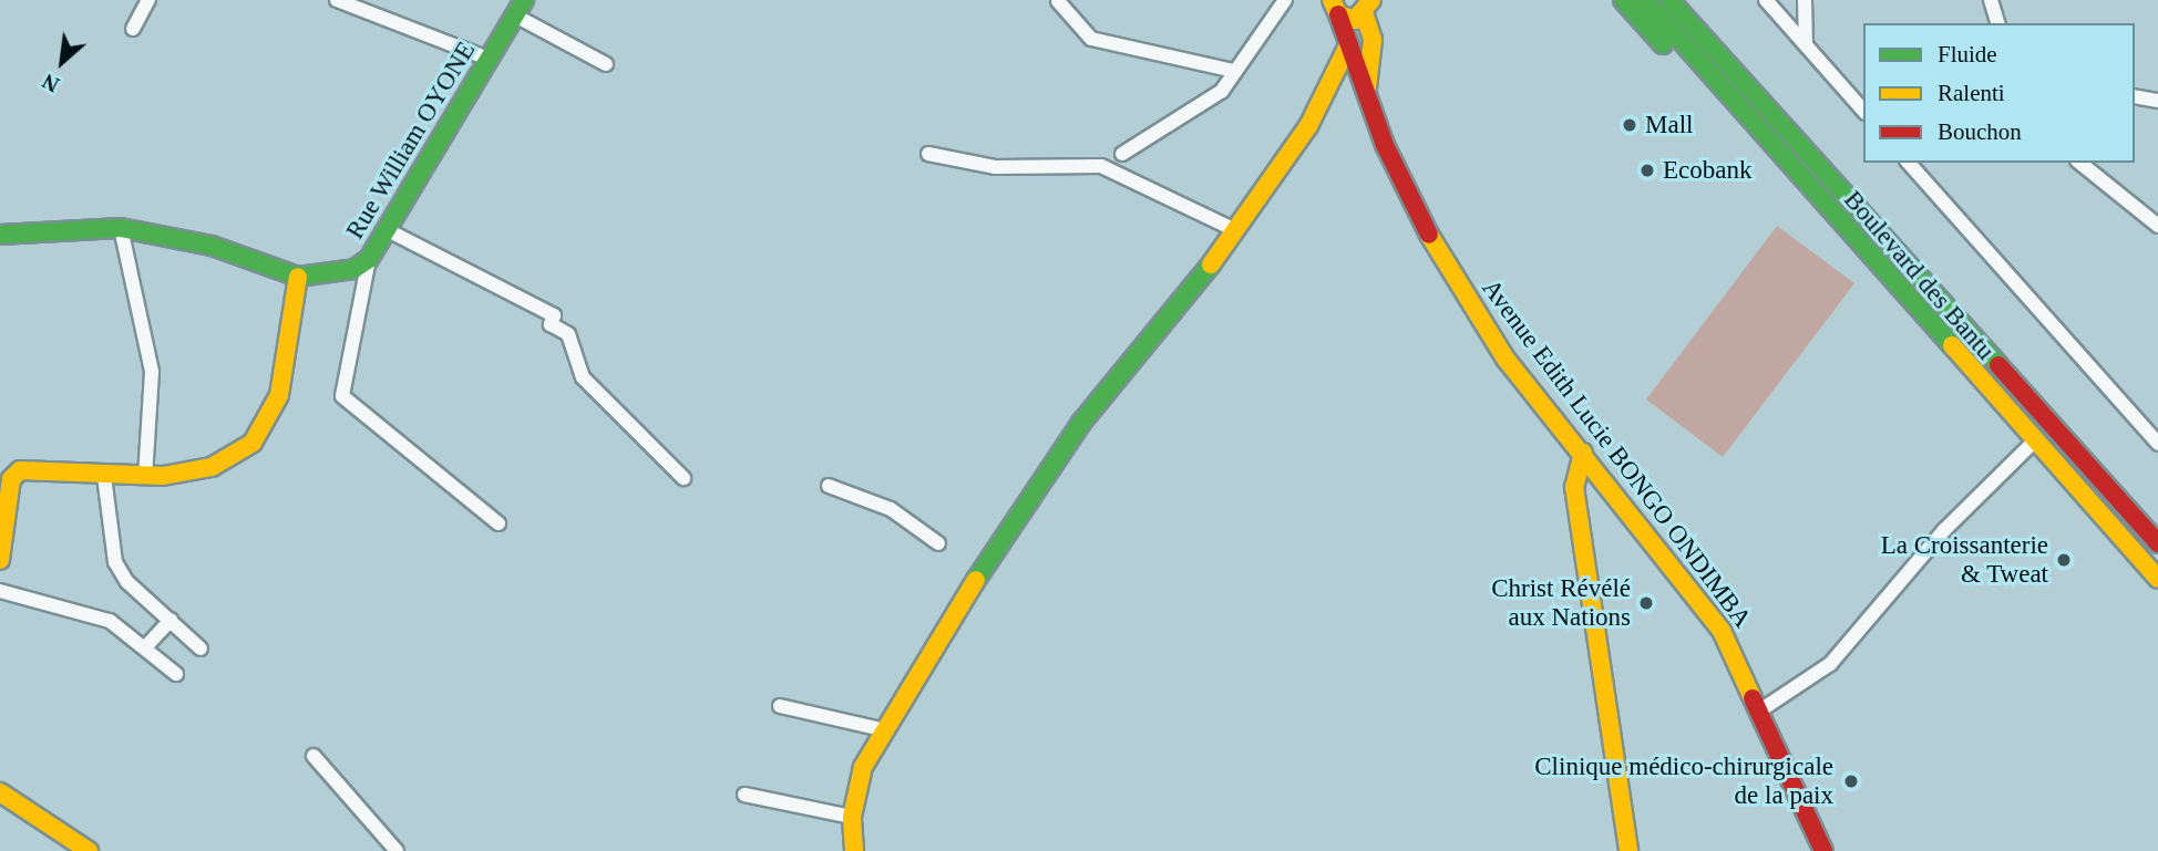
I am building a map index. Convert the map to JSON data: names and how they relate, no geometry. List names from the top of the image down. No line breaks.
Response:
{"streets":{"main road":["Rue William OYONE","Boulevard des Bantu","Avenue Edith Lucie BONGO ONDIMBA"]},"places":["Mall","Ecobank","La Croissanterie & Tweat","Christ Révélé aux Nations","Clinique médico-chirurgicale de la paix"],"legend":["Fluide","Ralenti","Bouchon"],"north":"bottom left"}
